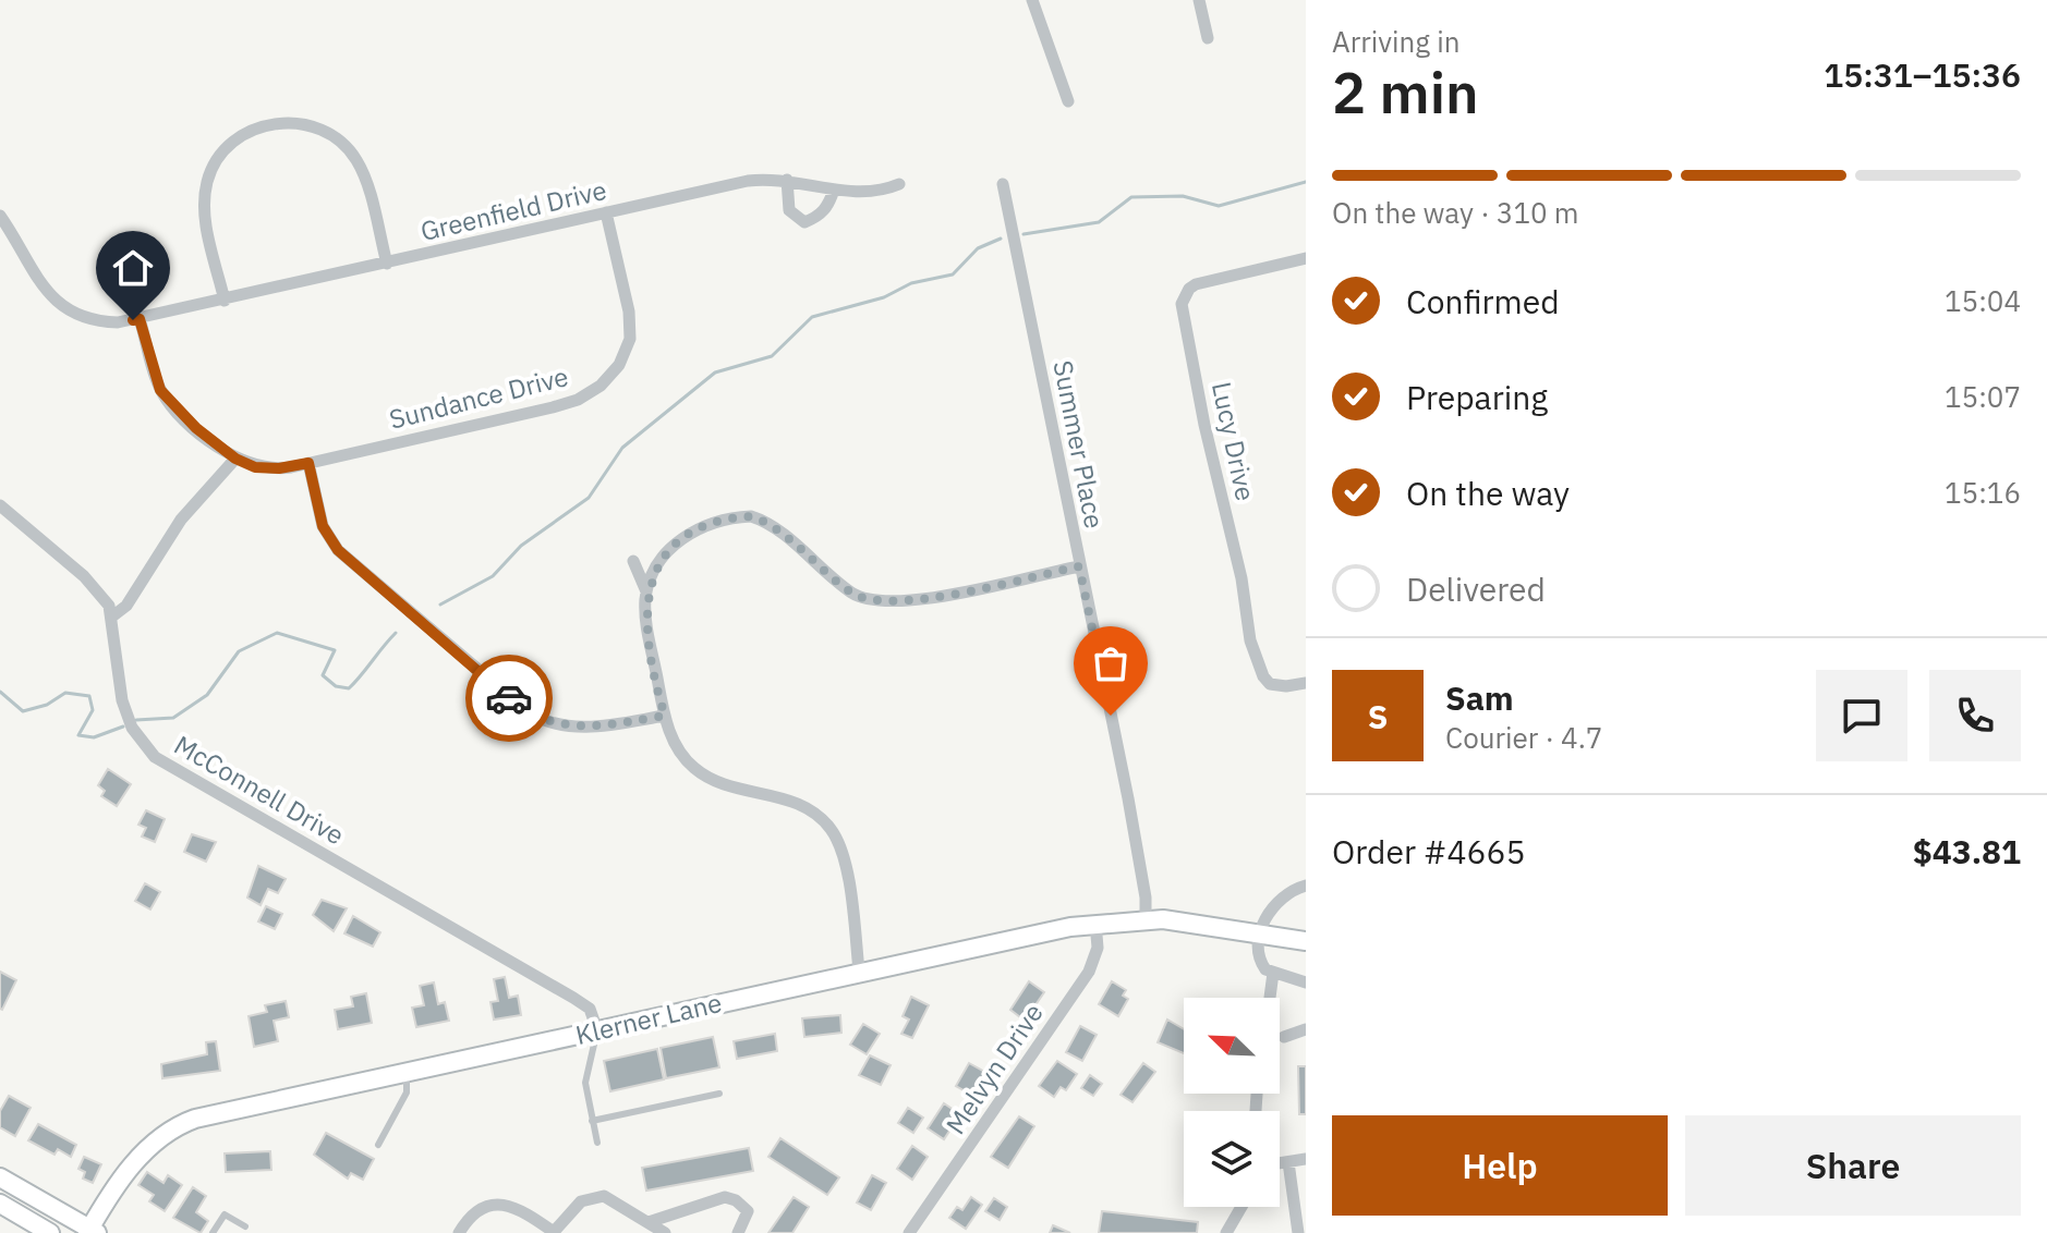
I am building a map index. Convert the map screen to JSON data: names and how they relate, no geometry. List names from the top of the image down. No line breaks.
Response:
{"streets":{"street":["Greenfield Drive","Sundance Drive","Lucy Drive","Summer Place","McConnell Drive","Klerner Lane","Melvyn Drive"]},"crossings":[["Greenfield Drive","Sundance Drive"],["Summer Place","Klerner Lane"],["McConnell Drive","Klerner Lane"],["Klerner Lane","Melvyn Drive"]],"north":"top left","page":{"heading":["2 min","Arriving in","15:31–15:36"],"panel":["Sam","Courier · 4.7","Order #4665","$43.81"],"bar":"On the way · 310 m","list":[["Confirmed","15:04"],["Preparing","15:07"],["On the way","15:16"],"Delivered"],"round":"S","buttons":["Help","Share"]}}
